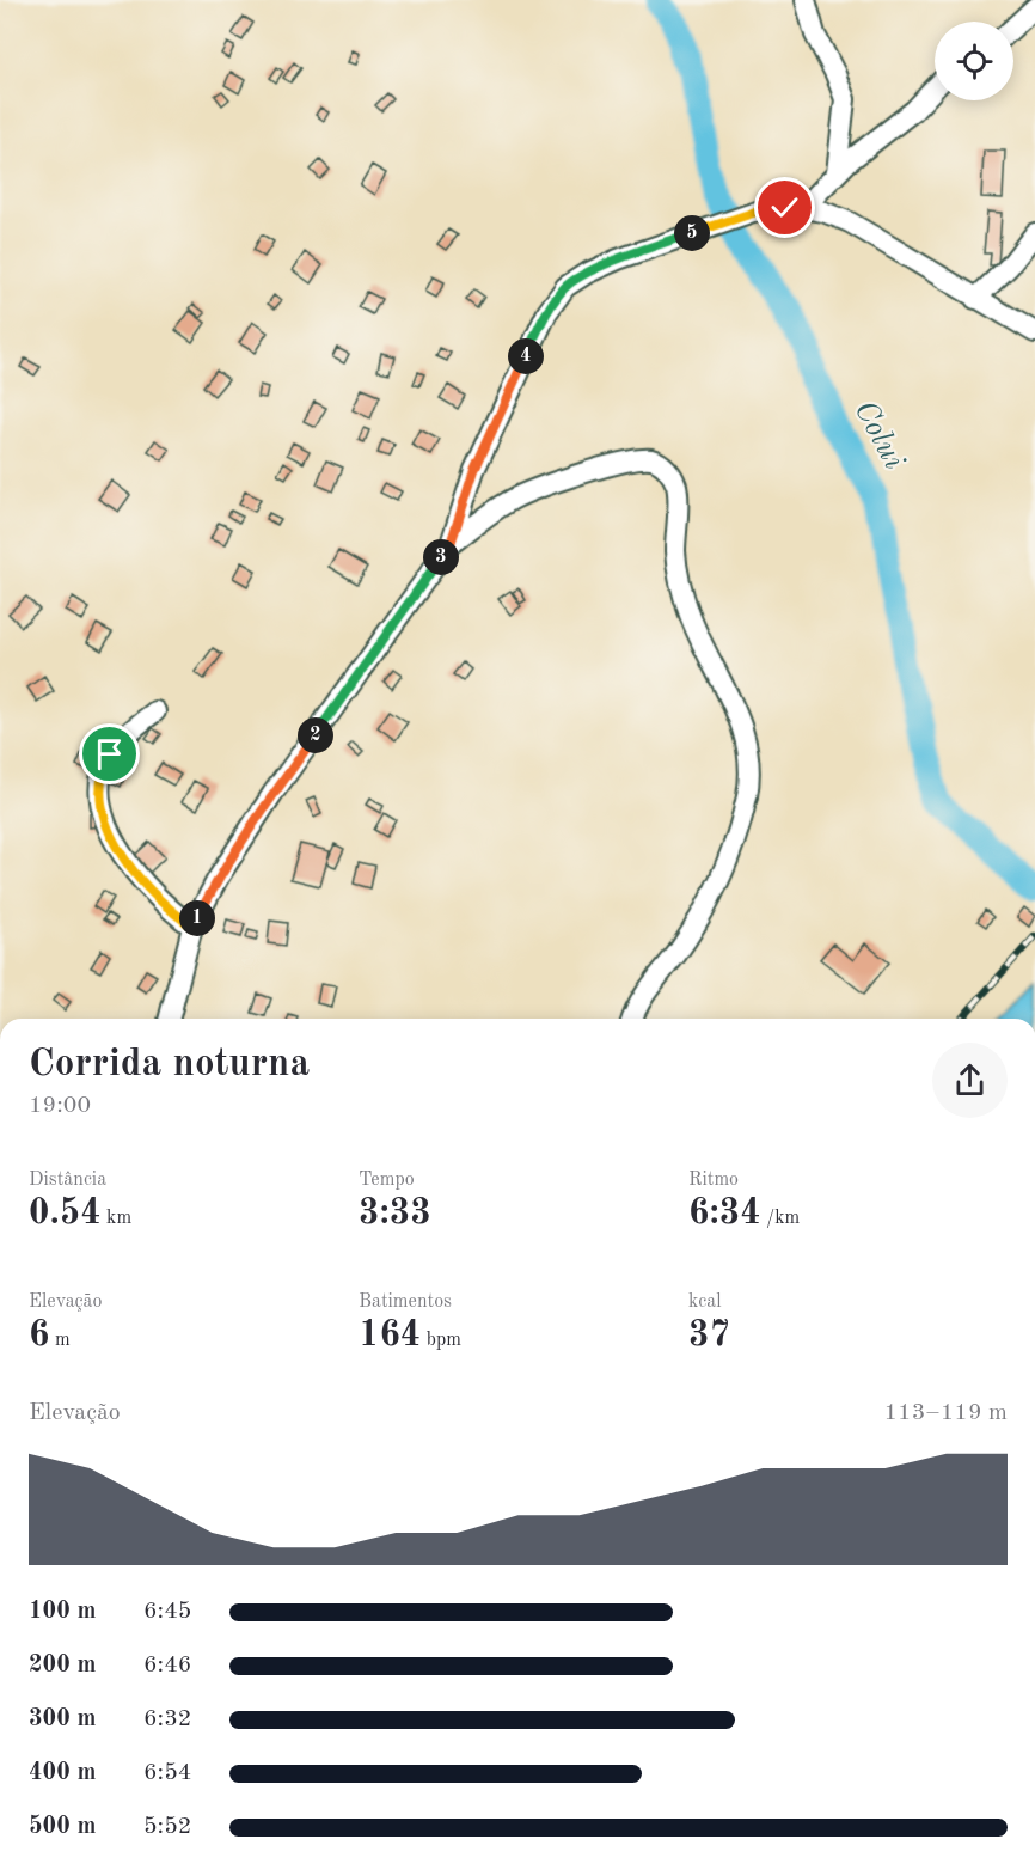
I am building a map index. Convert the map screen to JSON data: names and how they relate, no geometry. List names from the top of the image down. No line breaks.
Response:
{"water":["Colui"],"page":{"pins":["5","4","3","2","1"],"heading":["Corrida noturna","19:00"],"stats":[["Distância","0.54 km"],["Tempo","3:33"],["Ritmo","6:34 /km"],["Elevação","6 m"],["Batimentos","164 bpm"],["kcal","37"]],"chart":["Elevação","113–119 m"],"list":[{"name":"100 m","note":"6:45"},{"name":"200 m","note":"6:46"},{"name":"300 m","note":"6:32"},{"name":"400 m","note":"6:54"},{"name":"500 m","note":"5:52"}]}}
